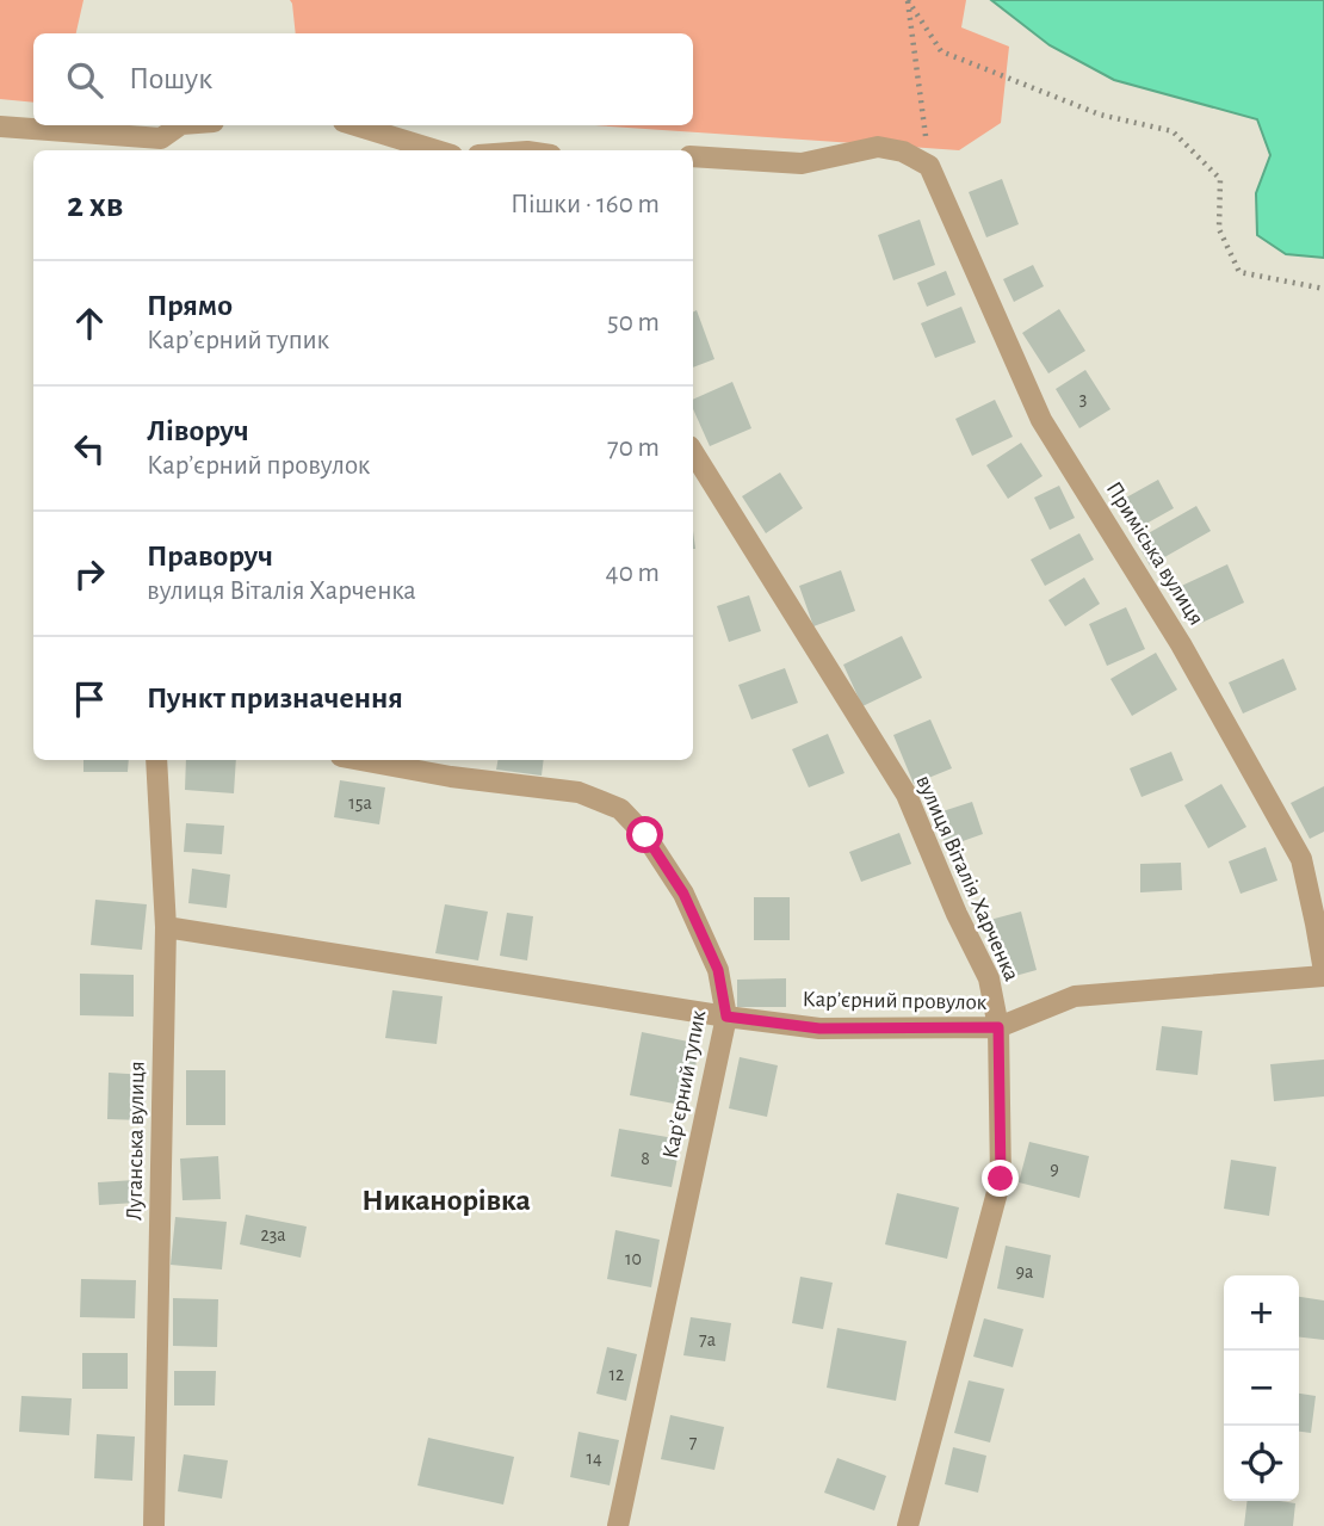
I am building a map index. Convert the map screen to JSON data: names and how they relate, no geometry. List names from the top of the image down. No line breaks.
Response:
{"streets":{"street":["Приміська вулиця","вулиця Віталія Харченка","Карʼєрний провулок","Карʼєрний тупик","Луганська вулиця"]},"crossings":[["Приміська вулиця","Карʼєрний провулок"],["вулиця Віталія Харченка","Карʼєрний провулок"],["Карʼєрний провулок","Карʼєрний тупик"],["Карʼєрний провулок","Луганська вулиця"]],"districts":["Никанорівка"],"house_numbers":["3","15а","8","9","23а","10","9а","7а","12","7","14"],"page":{"search":"Пошук","heading":["2 хв","Пішки · 160 m"],"list":[["Прямо","Карʼєрний тупик","50 m"],["Ліворуч","Карʼєрний провулок","70 m"],["Праворуч","вулиця Віталія Харченка","40 m"],"Пункт призначення"],"map_buttons":["+","−"]}}
